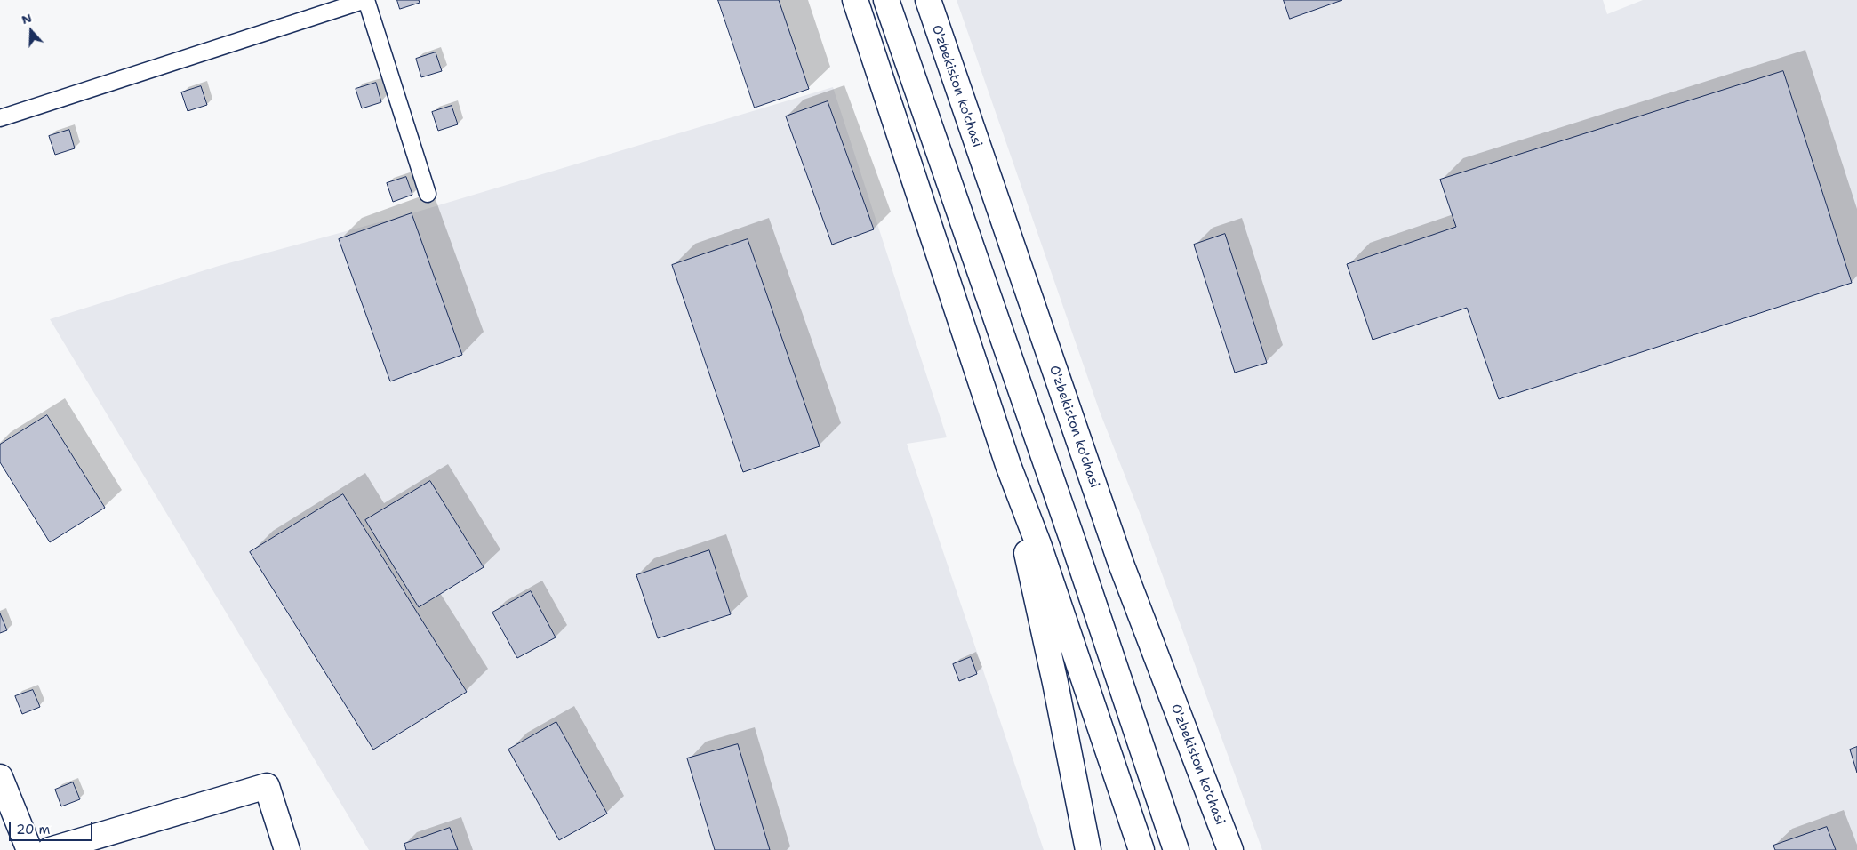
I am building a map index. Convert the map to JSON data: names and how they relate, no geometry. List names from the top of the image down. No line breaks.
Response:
{"streets":{"main road":["O'zbekiston ko'chasi"]},"scale_bar":"20 m","north":"top"}
